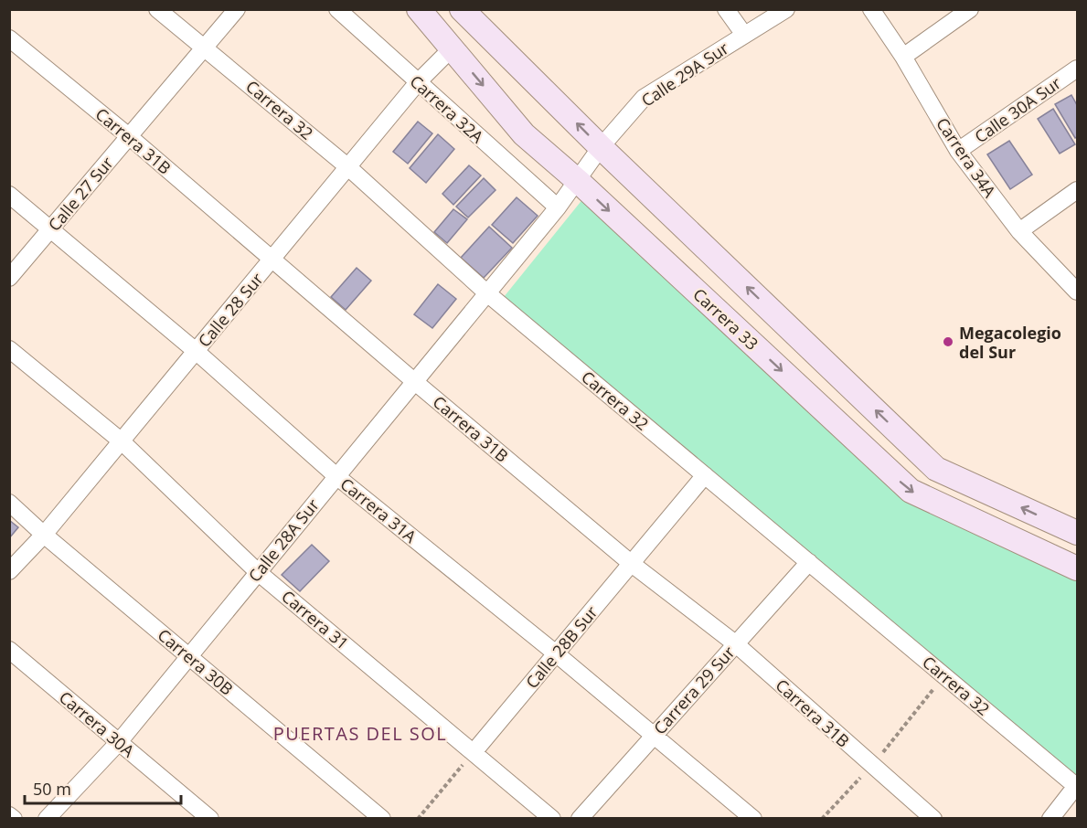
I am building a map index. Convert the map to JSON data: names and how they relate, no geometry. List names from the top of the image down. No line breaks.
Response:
{"streets":{"main road":["Carrera 33"],"street":["Calle 29A Sur","Carrera 32A","Carrera 32","Calle 30A Sur","Carrera 31B","Carrera 34A","Calle 27 Sur","Calle 28 Sur","Carrera 31A","Calle 28A Sur","Carrera 31","Calle 28B Sur","Carrera 30B","Carrera 29 Sur","Carrera 30A"]},"crossings":[["Calle 29A Sur","Carrera 33"],["Calle 29A Sur","Calle 28A Sur"],["Carrera 32A","Calle 28 Sur"],["Carrera 32A","Calle 28A Sur"],["Carrera 32","Calle 27 Sur"],["Carrera 32","Calle 28 Sur"],["Carrera 32","Calle 28A Sur"],["Carrera 32","Calle 28B Sur"],["Carrera 32","Carrera 29 Sur"],["Calle 30A Sur","Carrera 34A"],["Carrera 31B","Calle 27 Sur"],["Carrera 31B","Calle 28 Sur"],["Carrera 31B","Calle 28A Sur"],["Carrera 31B","Calle 28B Sur"],["Carrera 31B","Carrera 29 Sur"],["Calle 27 Sur","Carrera 31A"],["Calle 28 Sur","Carrera 33"],["Calle 28 Sur","Carrera 31A"],["Calle 28 Sur","Carrera 31"],["Calle 28 Sur","Carrera 30B"],["Carrera 33","Calle 28A Sur"],["Carrera 31A","Calle 28A Sur"],["Carrera 31A","Calle 28B Sur"],["Carrera 31A","Carrera 29 Sur"],["Calle 28A Sur","Carrera 31"],["Calle 28A Sur","Carrera 30B"],["Calle 28A Sur","Carrera 30A"],["Carrera 31","Calle 28B Sur"]],"districts":["PUERTAS DEL SOL"],"places":["Megacolegio del Sur"],"scale_bar":"50 m"}
